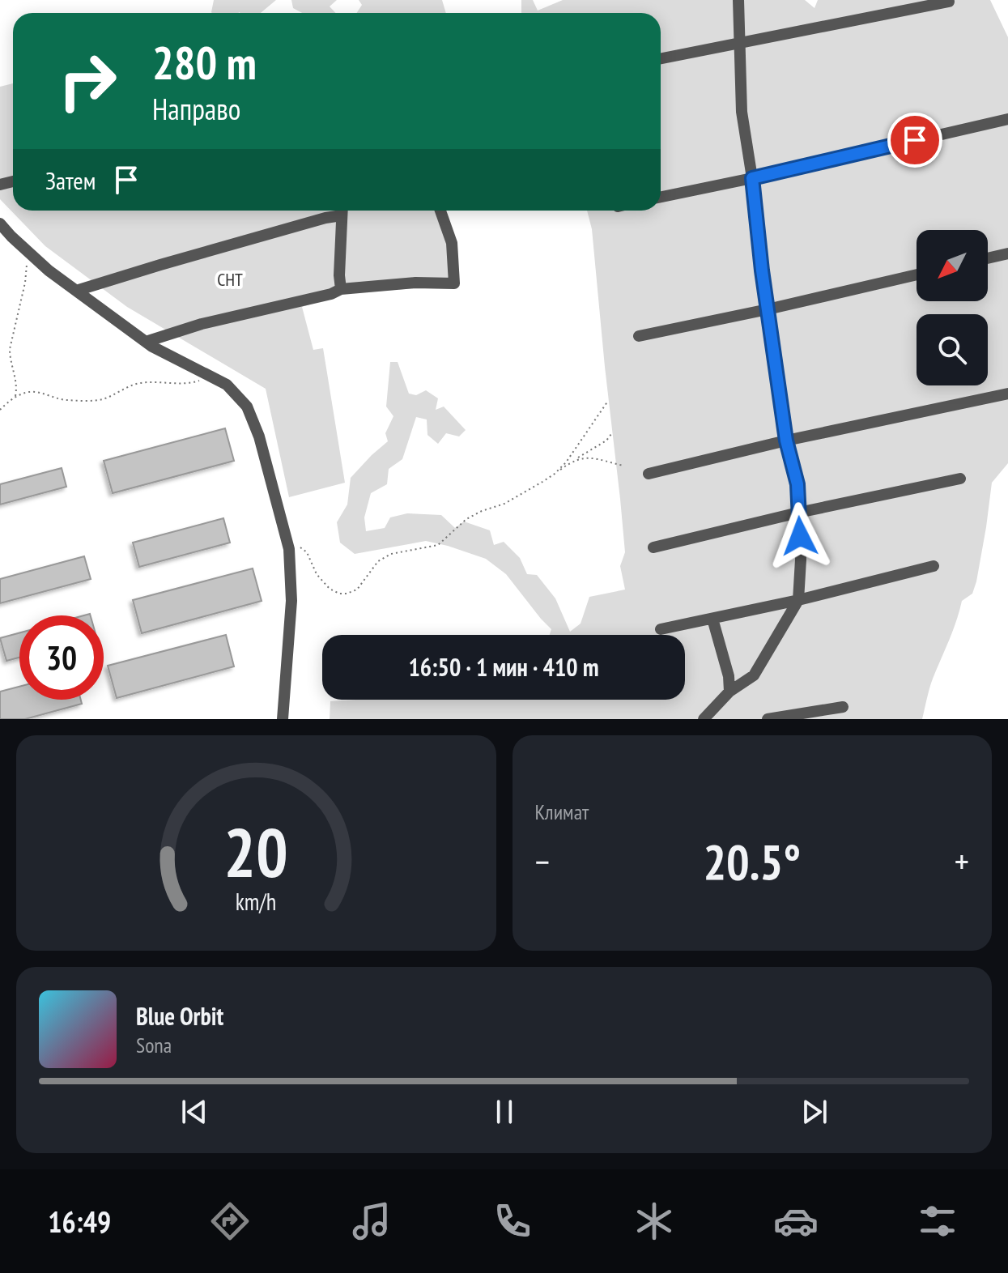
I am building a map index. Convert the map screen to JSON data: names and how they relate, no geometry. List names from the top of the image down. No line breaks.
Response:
{"parks":["СНТ"],"north":"bottom left","page":{"turn":["280 m","Направо"],"then":"Затем","limit":"30","trip":"16:50 · 1 мин · 410 m","tile":"Климат","heat":["−","20.5°","+"],"song":["Blue Orbit","Sona"],"tabs":"16:49","gauge":["20","km/h"]}}
